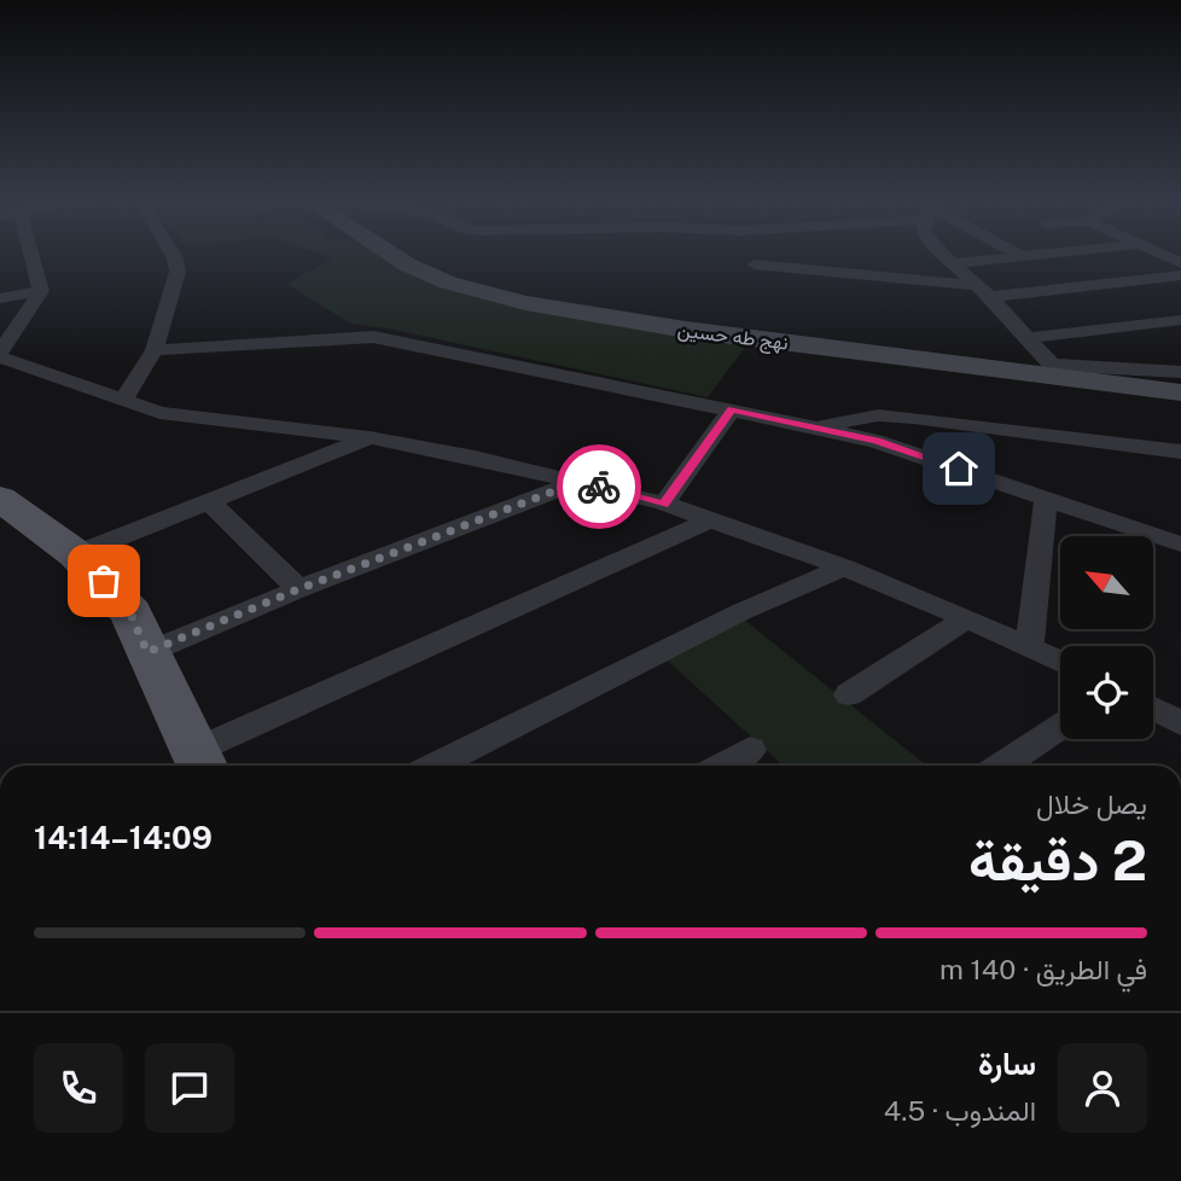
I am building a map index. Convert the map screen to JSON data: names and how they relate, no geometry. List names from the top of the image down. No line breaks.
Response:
{"streets":{"main road":["نهج طه حسين"]},"north":"top left","page":{"heading":["2 دقيقة","يصل خلال","14:09–14:14"],"panel":["سارة","المندوب · 4.5"],"bar":"في الطريق · 140 m"}}
